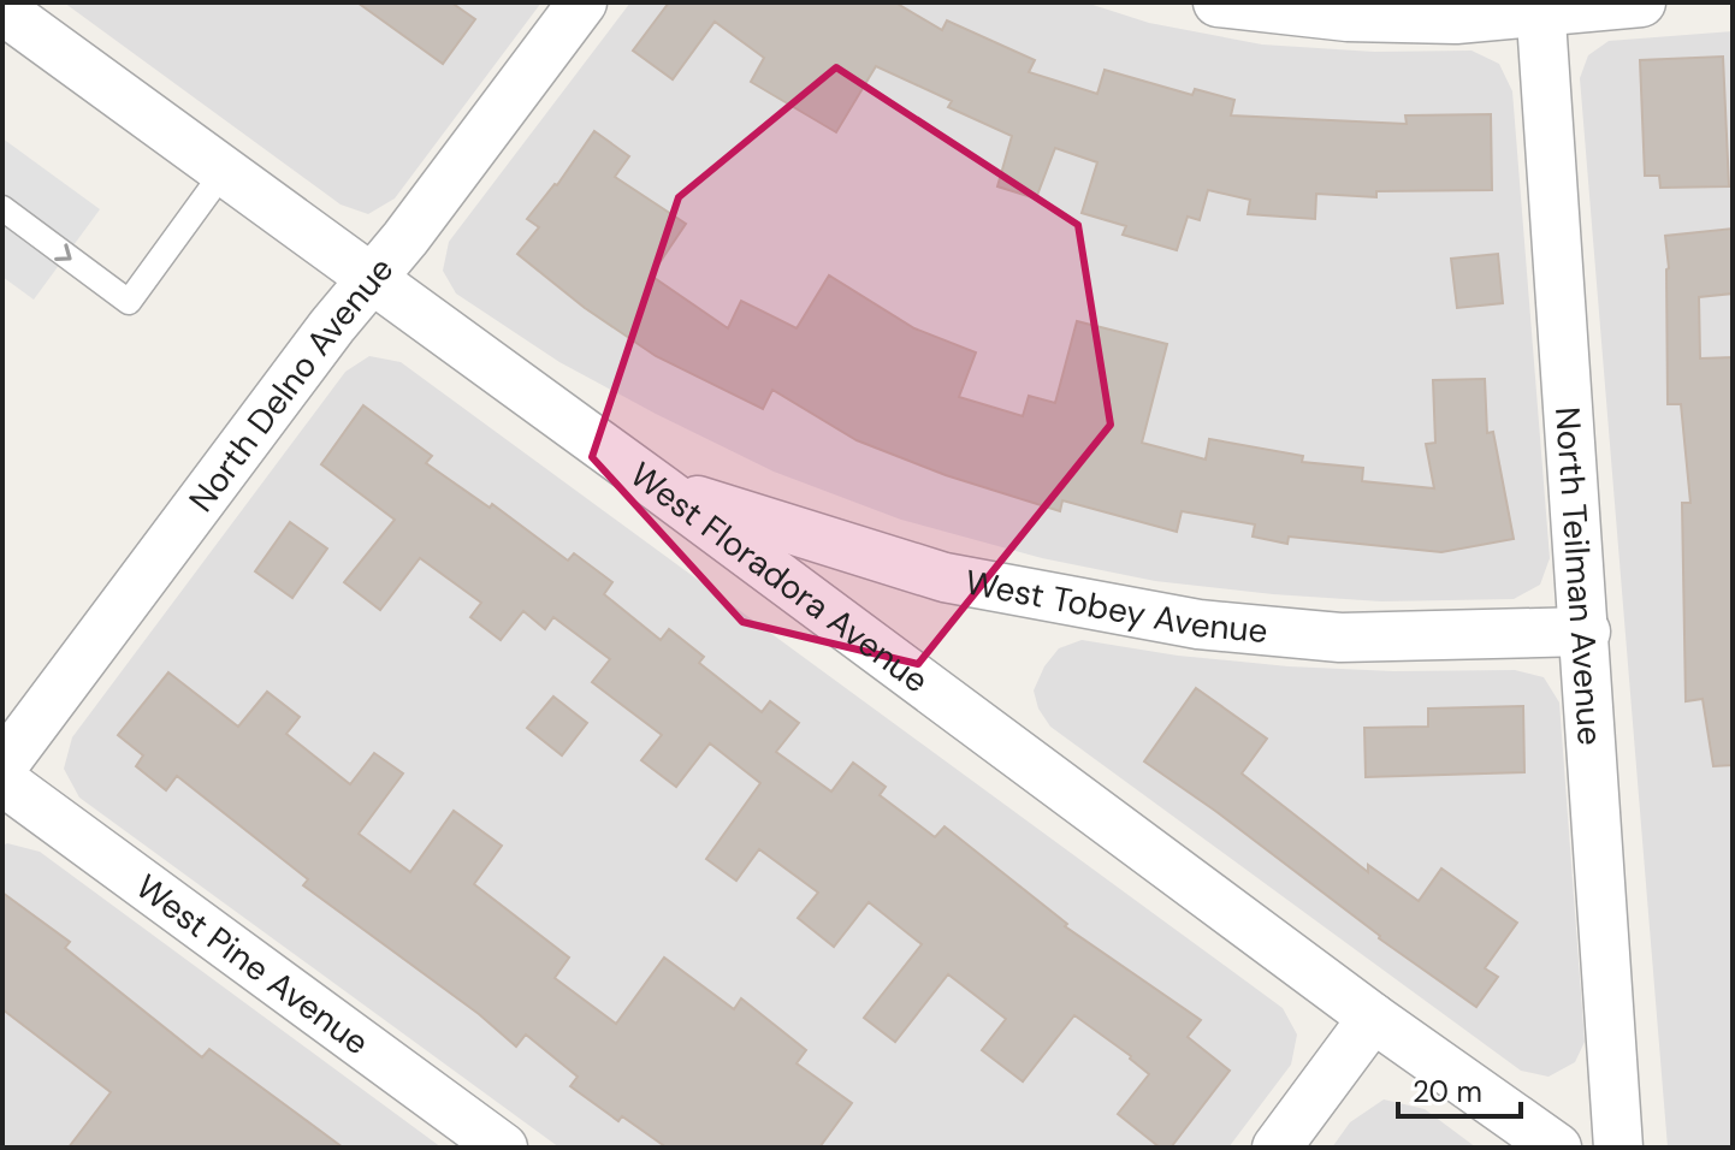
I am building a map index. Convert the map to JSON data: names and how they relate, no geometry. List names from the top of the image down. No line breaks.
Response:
{"streets":{"street":["North Delno Avenue","North Teilman Avenue","West Floradora Avenue","West Tobey Avenue","West Pine Avenue"]},"crossings":[["North Delno Avenue","West Floradora Avenue"],["North Teilman Avenue","West Tobey Avenue"],["West Floradora Avenue","West Tobey Avenue"]],"scale_bar":"20 m"}
